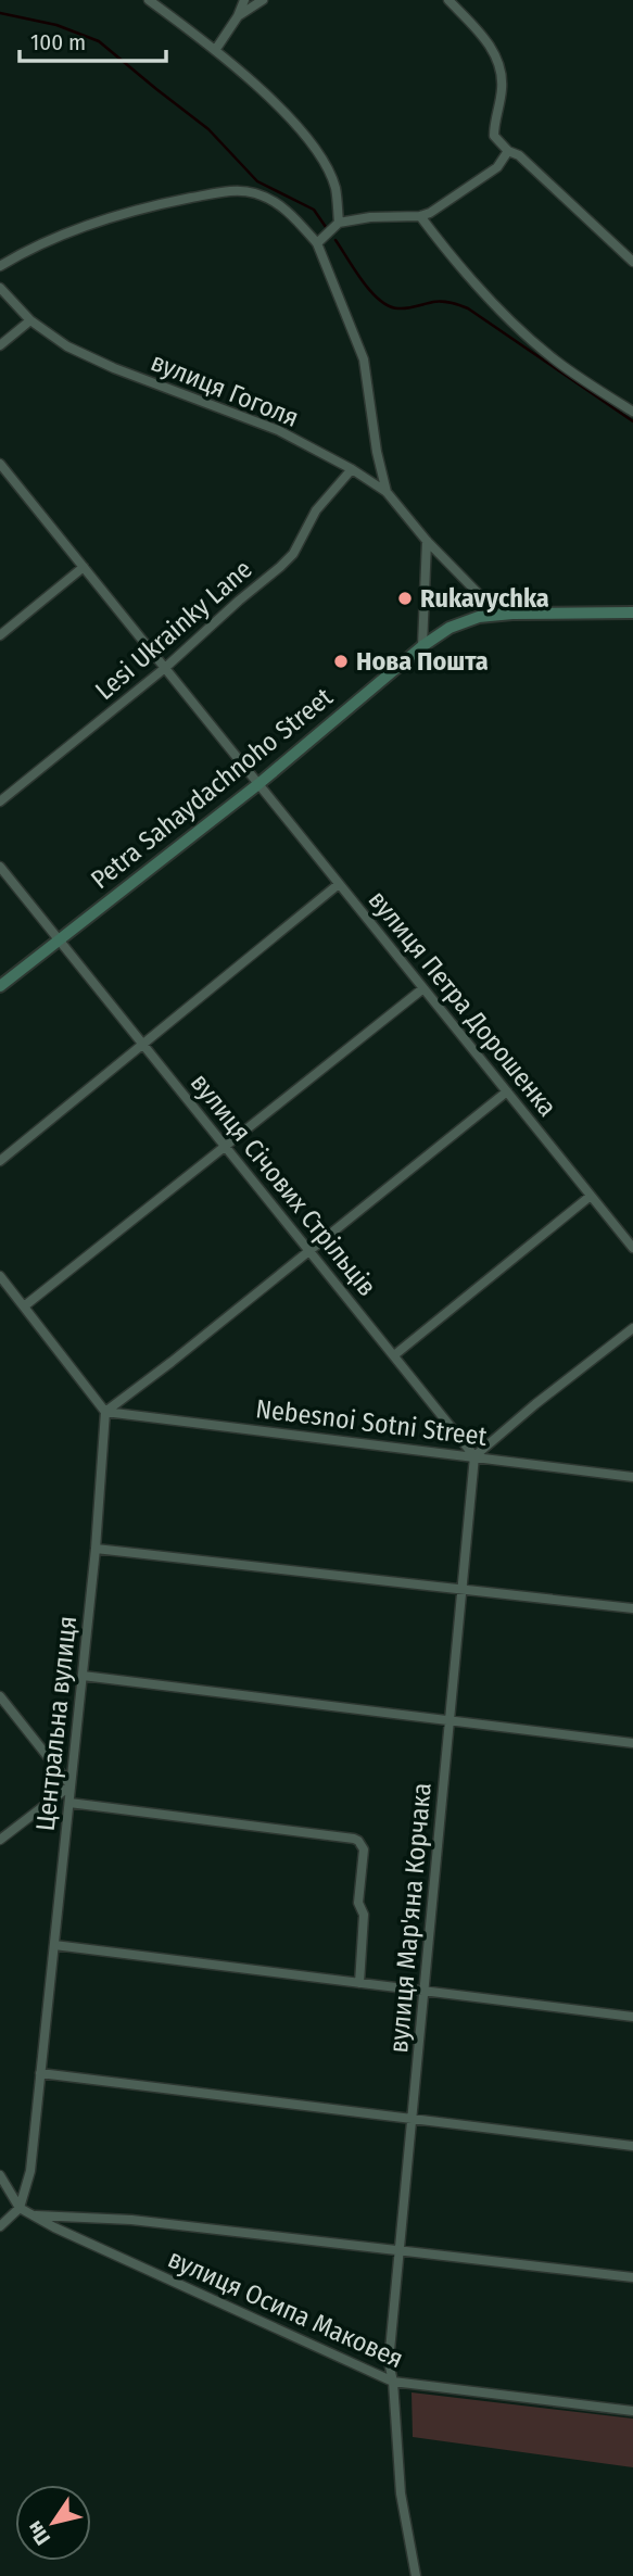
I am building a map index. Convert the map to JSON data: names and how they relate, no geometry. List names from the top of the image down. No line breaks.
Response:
{"streets":{"street":["вулиця Гоголя","Lesi Ukrainky Lane","Petra Sahaydachnoho Street","вулиця Петра Дорошенка","вулиця Січових Стрільців","Nebesnoi Sotni Street","Центральна вулиця","вулиця Мар'яна Корчака","вулиця Осипа Маковея"]},"crossings":[["вулиця Гоголя","Lesi Ukrainky Lane"],["вулиця Гоголя","Petra Sahaydachnoho Street"],["Lesi Ukrainky Lane","вулиця Петра Дорошенка"],["Petra Sahaydachnoho Street","вулиця Петра Дорошенка"],["Petra Sahaydachnoho Street","вулиця Січових Стрільців"],["вулиця Січових Стрільців","Nebesnoi Sotni Street"],["вулиця Січових Стрільців","вулиця Мар'яна Корчака"],["Nebesnoi Sotni Street","Центральна вулиця"],["Nebesnoi Sotni Street","вулиця Мар'яна Корчака"],["Центральна вулиця","вулиця Осипа Маковея"],["вулиця Мар'яна Корчака","вулиця Осипа Маковея"]],"places":["Rukavychka","Нова Пошта"],"scale_bar":"100 m","north":"bottom left"}
